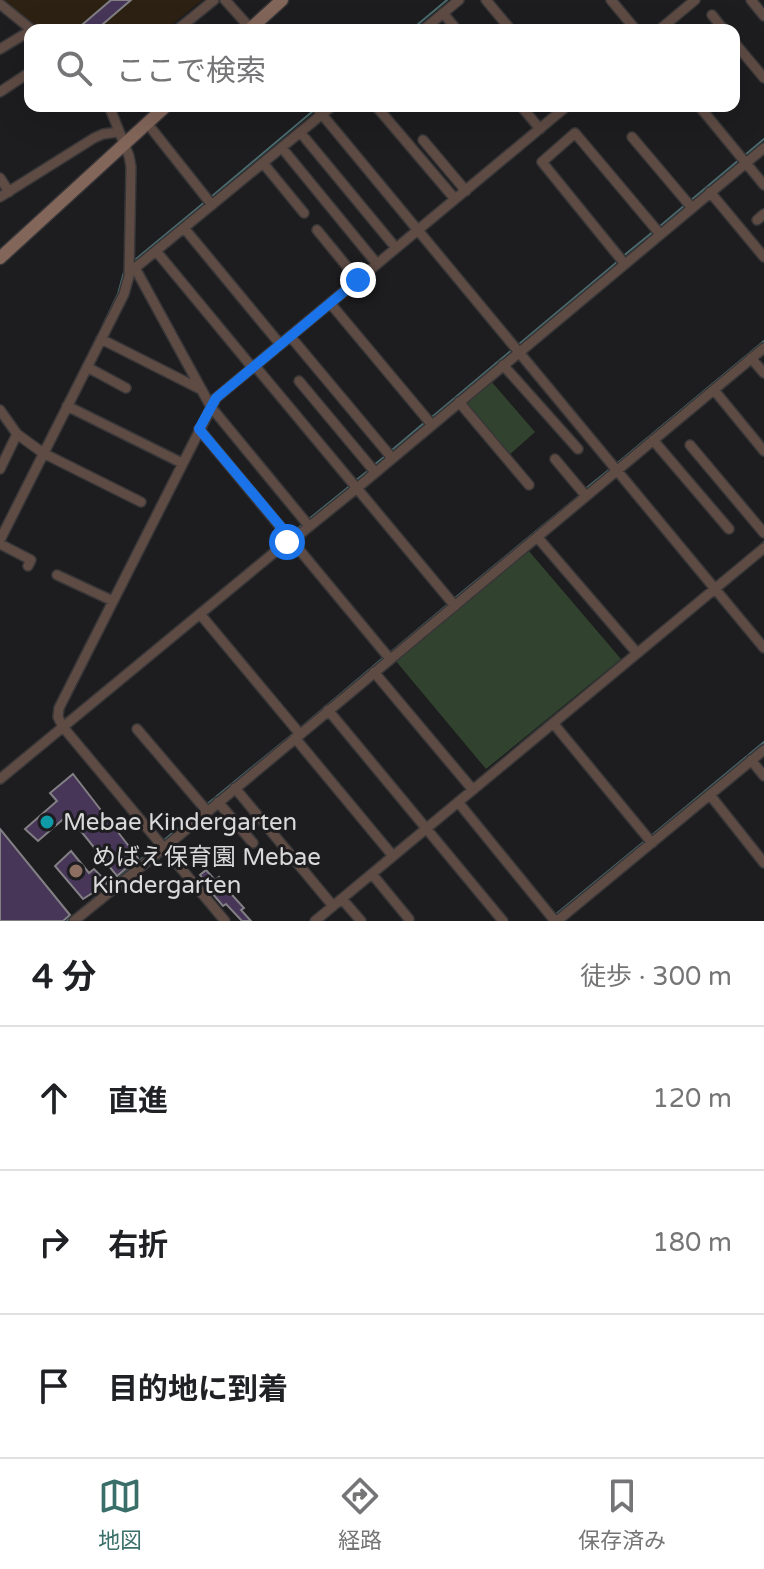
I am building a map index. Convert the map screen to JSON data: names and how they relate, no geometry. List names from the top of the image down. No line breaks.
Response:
{"places":["Mebae Kindergarten","めばえ保育園 Mebae Kindergarten"],"page":{"search":"ここで検索","heading":["4 分","徒歩 · 300 m"],"list":[["直進","120 m"],["右折","180 m"],"目的地に到着"],"nav":["地図","経路","保存済み"]}}
